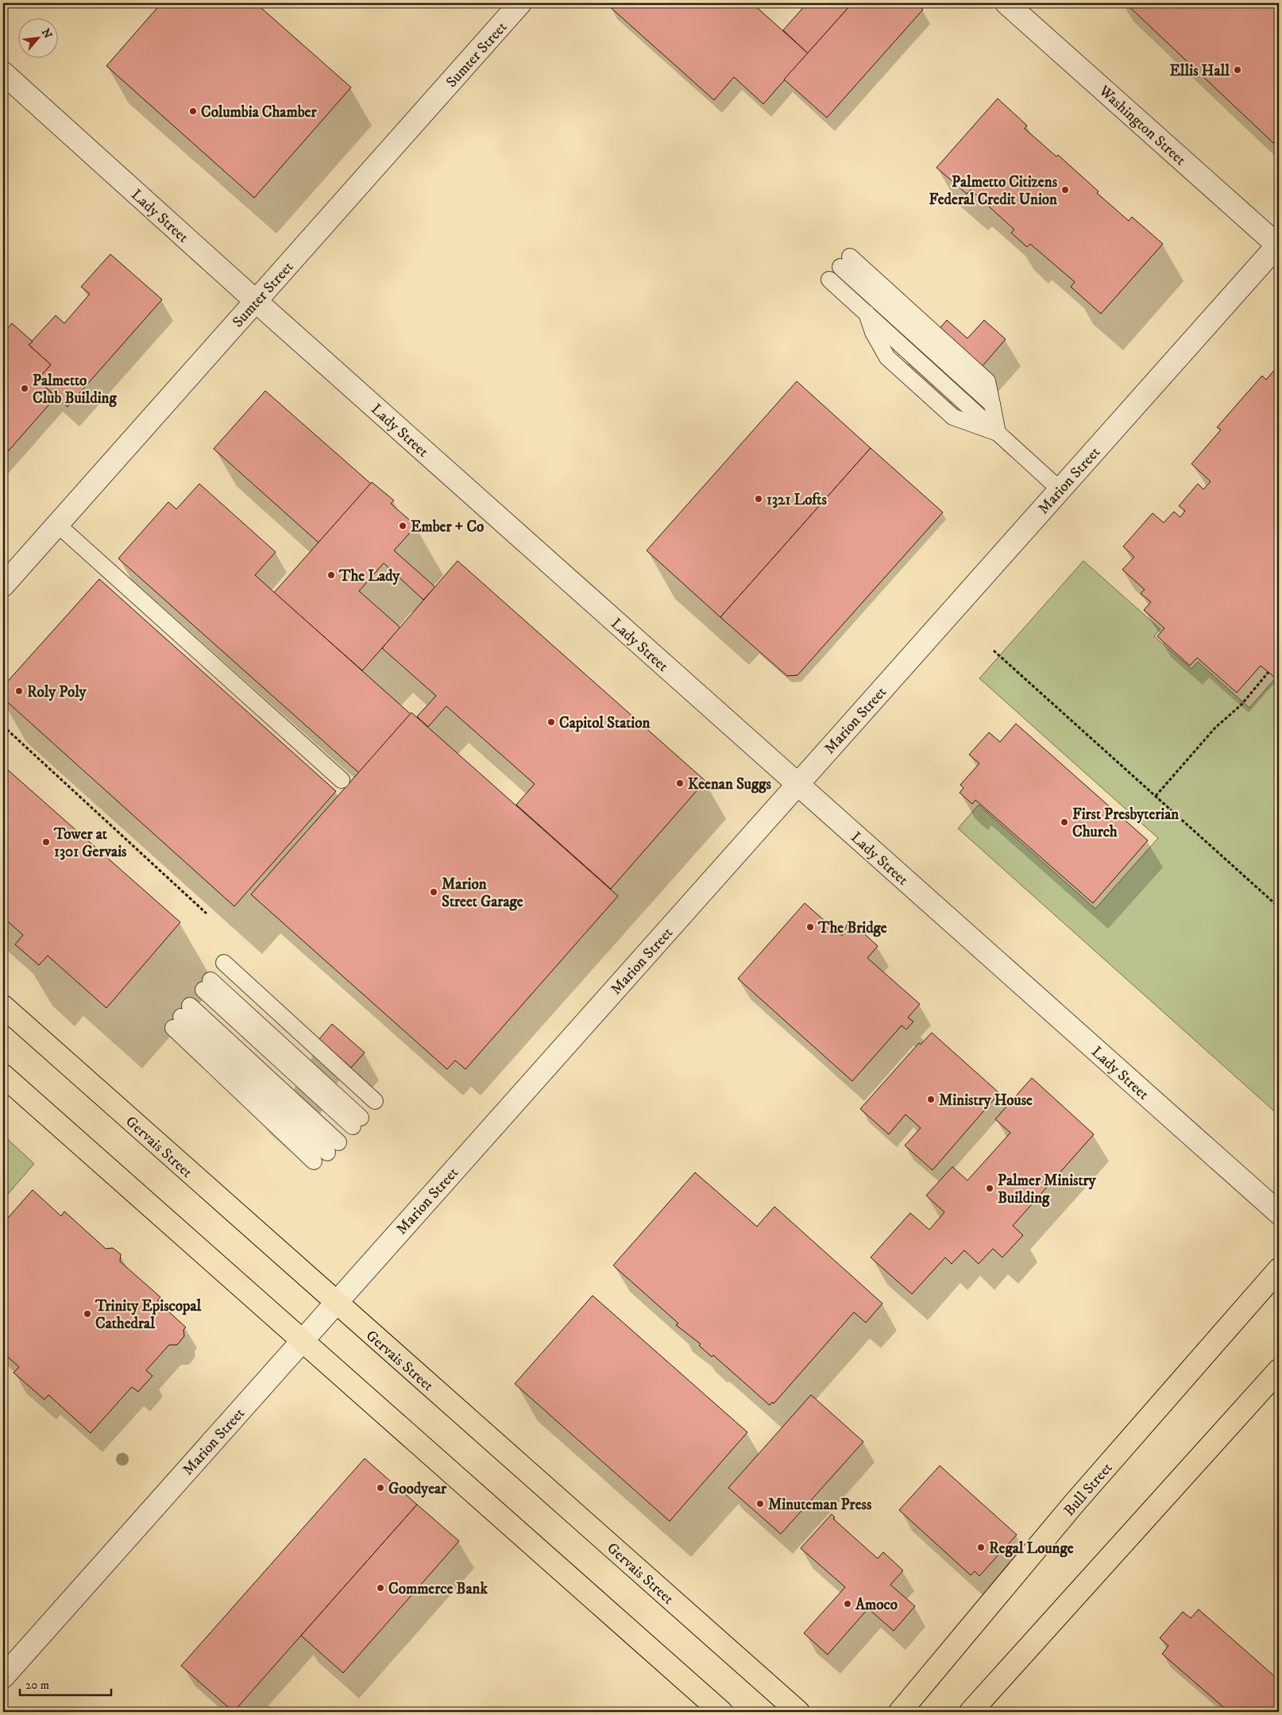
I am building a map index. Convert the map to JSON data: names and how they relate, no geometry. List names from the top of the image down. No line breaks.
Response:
{"streets":{"main road":["Gervais Street","Bull Street"],"street":["Sumter Street","Washington Street","Lady Street","Marion Street"]},"crossings":[["Sumter Street","Lady Street"],["Washington Street","Marion Street"],["Lady Street","Marion Street"],["Marion Street","Gervais Street"]],"places":["Ellis Hall","Columbia Chamber","Palmetto Citizens Federal Credit Union","Palmetto Club Building","1321 Lofts","Ember + Co","The Lady","Roly Poly","Capitol Station","Keenan Suggs","First Presbyterian Church","Tower at 1301 Gervais","Marion Street Garage","The Bridge","Ministry House","Palmer Ministry Building","Trinity Episcopal Cathedral","Goodyear","Minuteman Press","Regal Lounge","Commerce Bank","Amoco"],"scale_bar":"20 m","north":"top right"}
